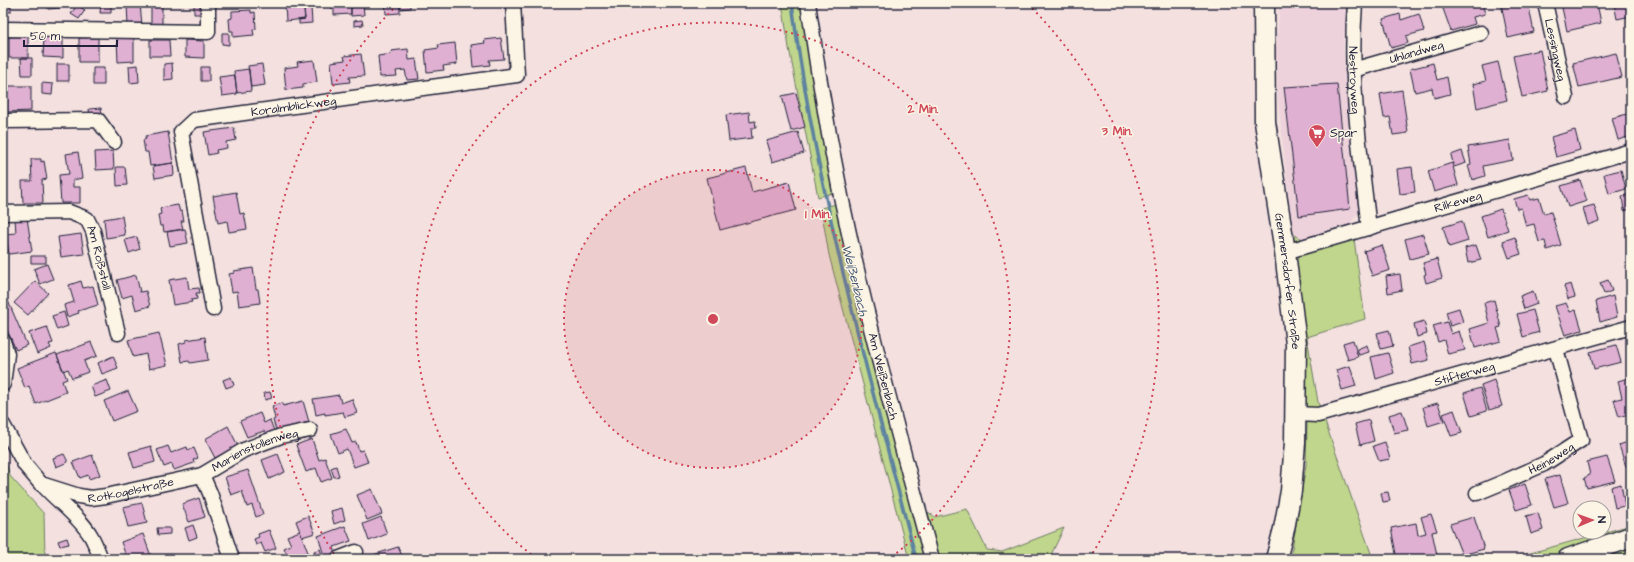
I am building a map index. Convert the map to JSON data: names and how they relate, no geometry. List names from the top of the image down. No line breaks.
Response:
{"streets":{"main road":["Gemmersdorfer Straße"],"street":["Lessingweg","Uhlandweg","Nestroyweg","Koralmblickweg","Rilkeweg","Am Roßstall","Stifterweg","Am Weißenbach","Marienstollenweg","Heineweg","Rotkogelstraße"]},"crossings":[["Uhlandweg","Nestroyweg"],["Nestroyweg","Rilkeweg"],["Rilkeweg","Gemmersdorfer Straße"],["Gemmersdorfer Straße","Stifterweg"],["Stifterweg","Heineweg"],["Marienstollenweg","Rotkogelstraße"]],"water":["Weißenbach"],"places":{"supermarket":["Spar"]},"scale_bar":"50 m","north":"right","rings":["2 Min.","3 Min.","1 Min."]}
